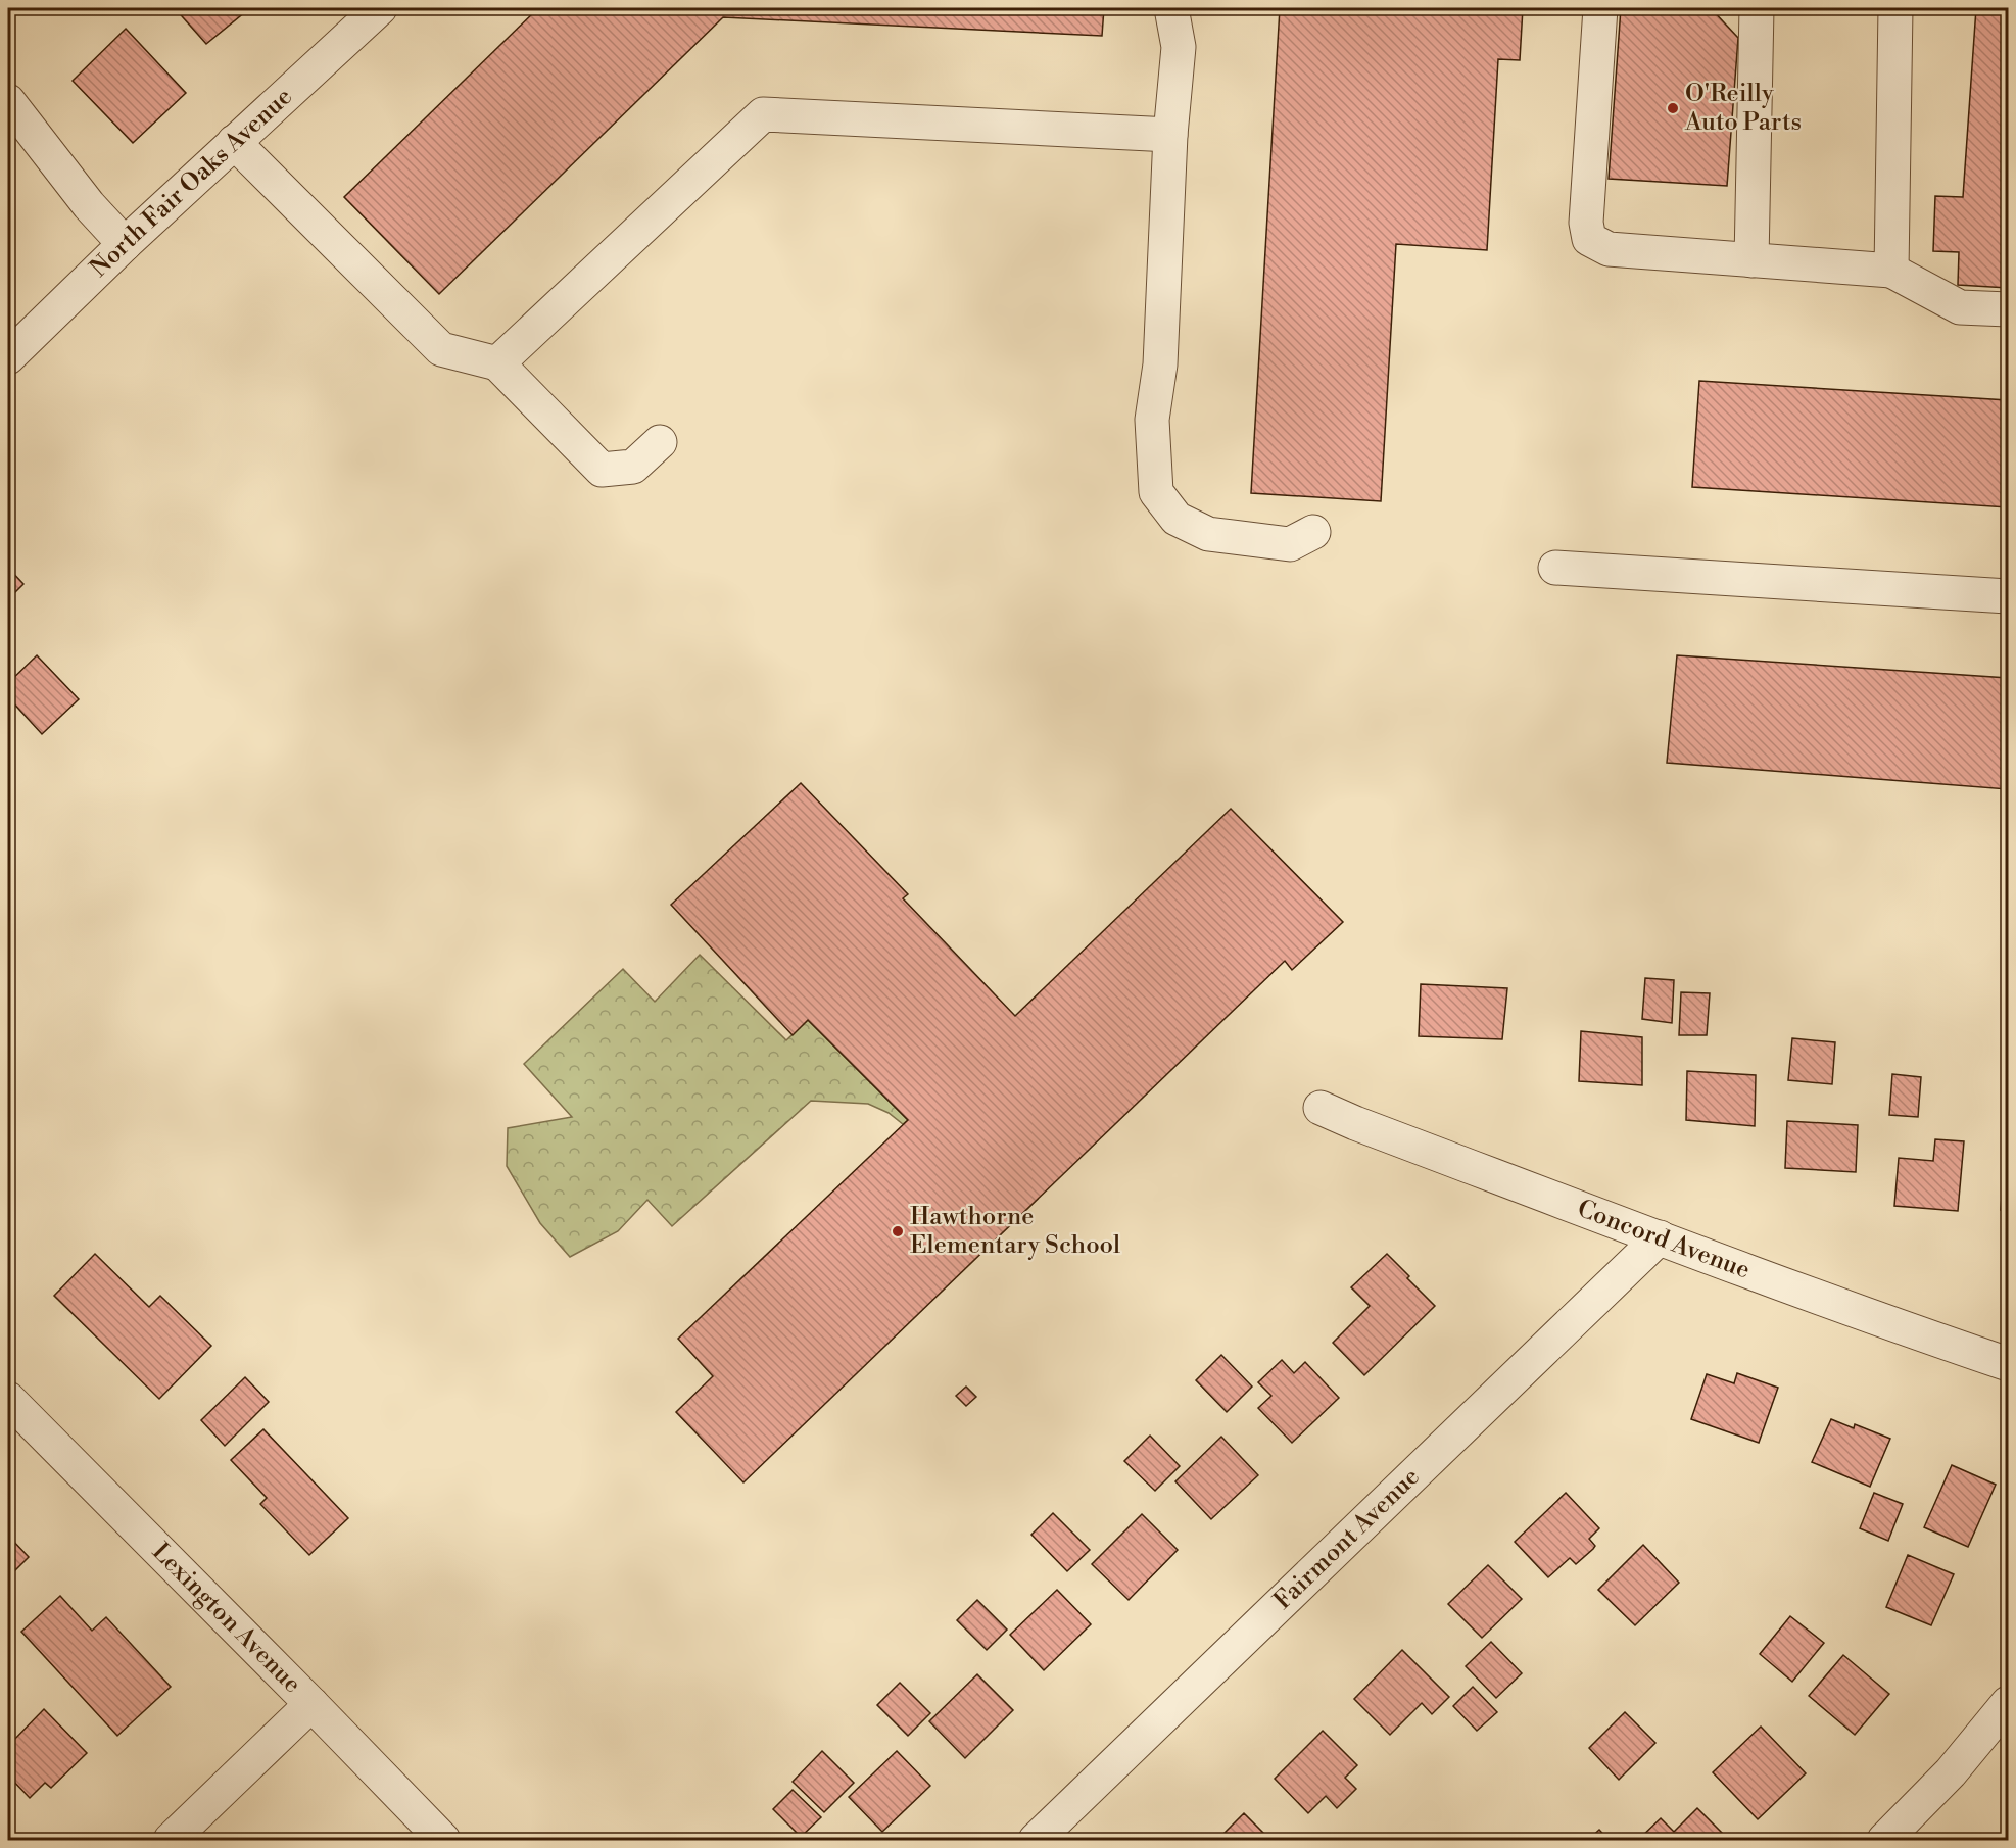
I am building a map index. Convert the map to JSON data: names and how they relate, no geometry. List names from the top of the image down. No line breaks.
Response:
{"streets":{"street":["North Fair Oaks Avenue","Concord Avenue","Fairmont Avenue","Lexington Avenue"]},"crossings":[["Concord Avenue","Fairmont Avenue"]],"places":["O'Reilly Auto Parts","Hawthorne Elementary School"]}
